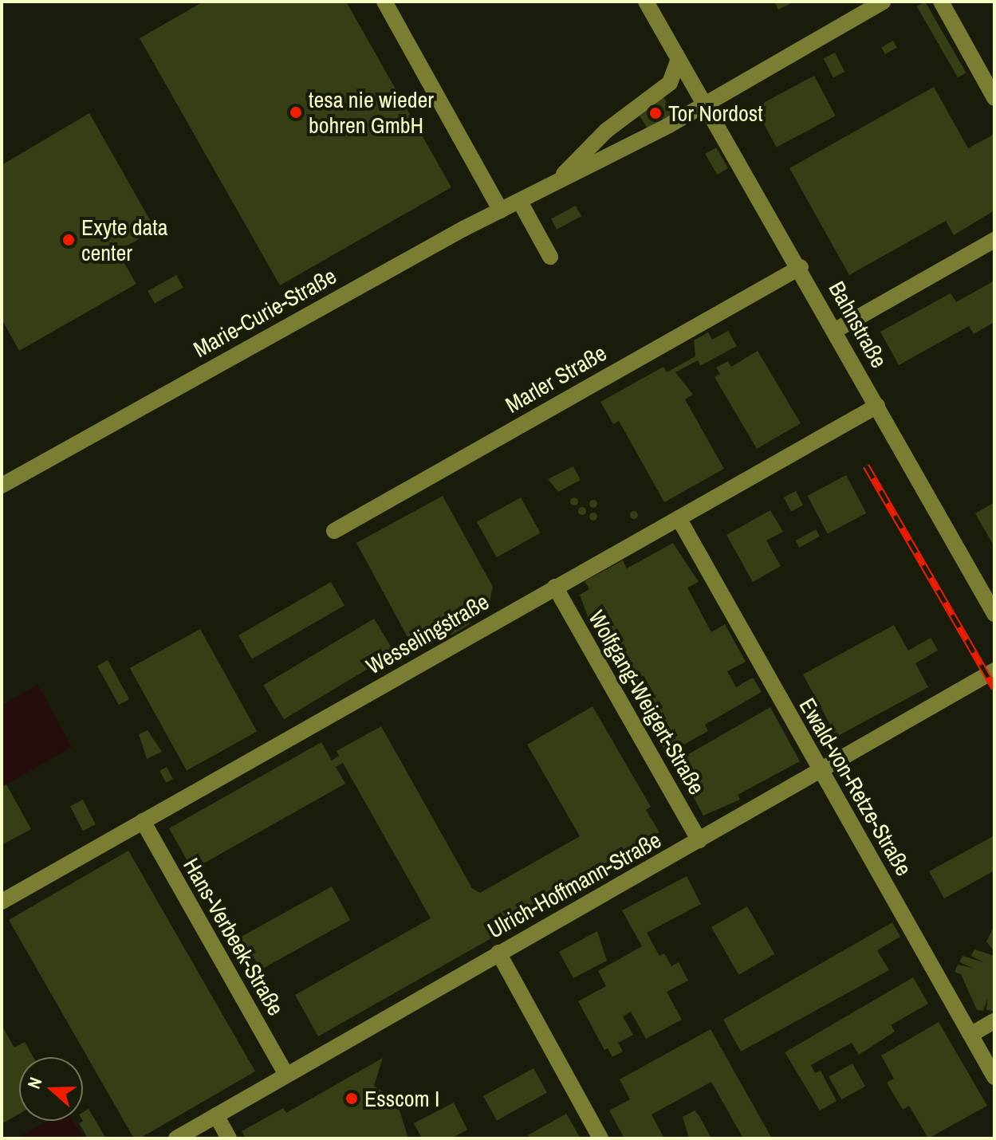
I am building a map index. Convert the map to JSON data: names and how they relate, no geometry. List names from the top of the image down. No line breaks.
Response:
{"streets":{"street":["Marie-Curie-Straße","Bahnstraße","Marler Straße","Wesselingstraße","Wolfgang-Weigert-Straße","Ewald-von-Retze-Straße","Ulrich-Hoffmann-Straße","Hans-Verbeek-Straße"]},"crossings":[["Marie-Curie-Straße","Bahnstraße"],["Bahnstraße","Marler Straße"],["Bahnstraße","Wesselingstraße"],["Wesselingstraße","Wolfgang-Weigert-Straße"],["Wesselingstraße","Ewald-von-Retze-Straße"],["Wesselingstraße","Hans-Verbeek-Straße"],["Wolfgang-Weigert-Straße","Ulrich-Hoffmann-Straße"],["Ewald-von-Retze-Straße","Ulrich-Hoffmann-Straße"],["Ulrich-Hoffmann-Straße","Hans-Verbeek-Straße"]],"places":["tesa nie wieder bohren GmbH","Tor Nordost","Exyte data center","Esscom I"],"north":"left"}
